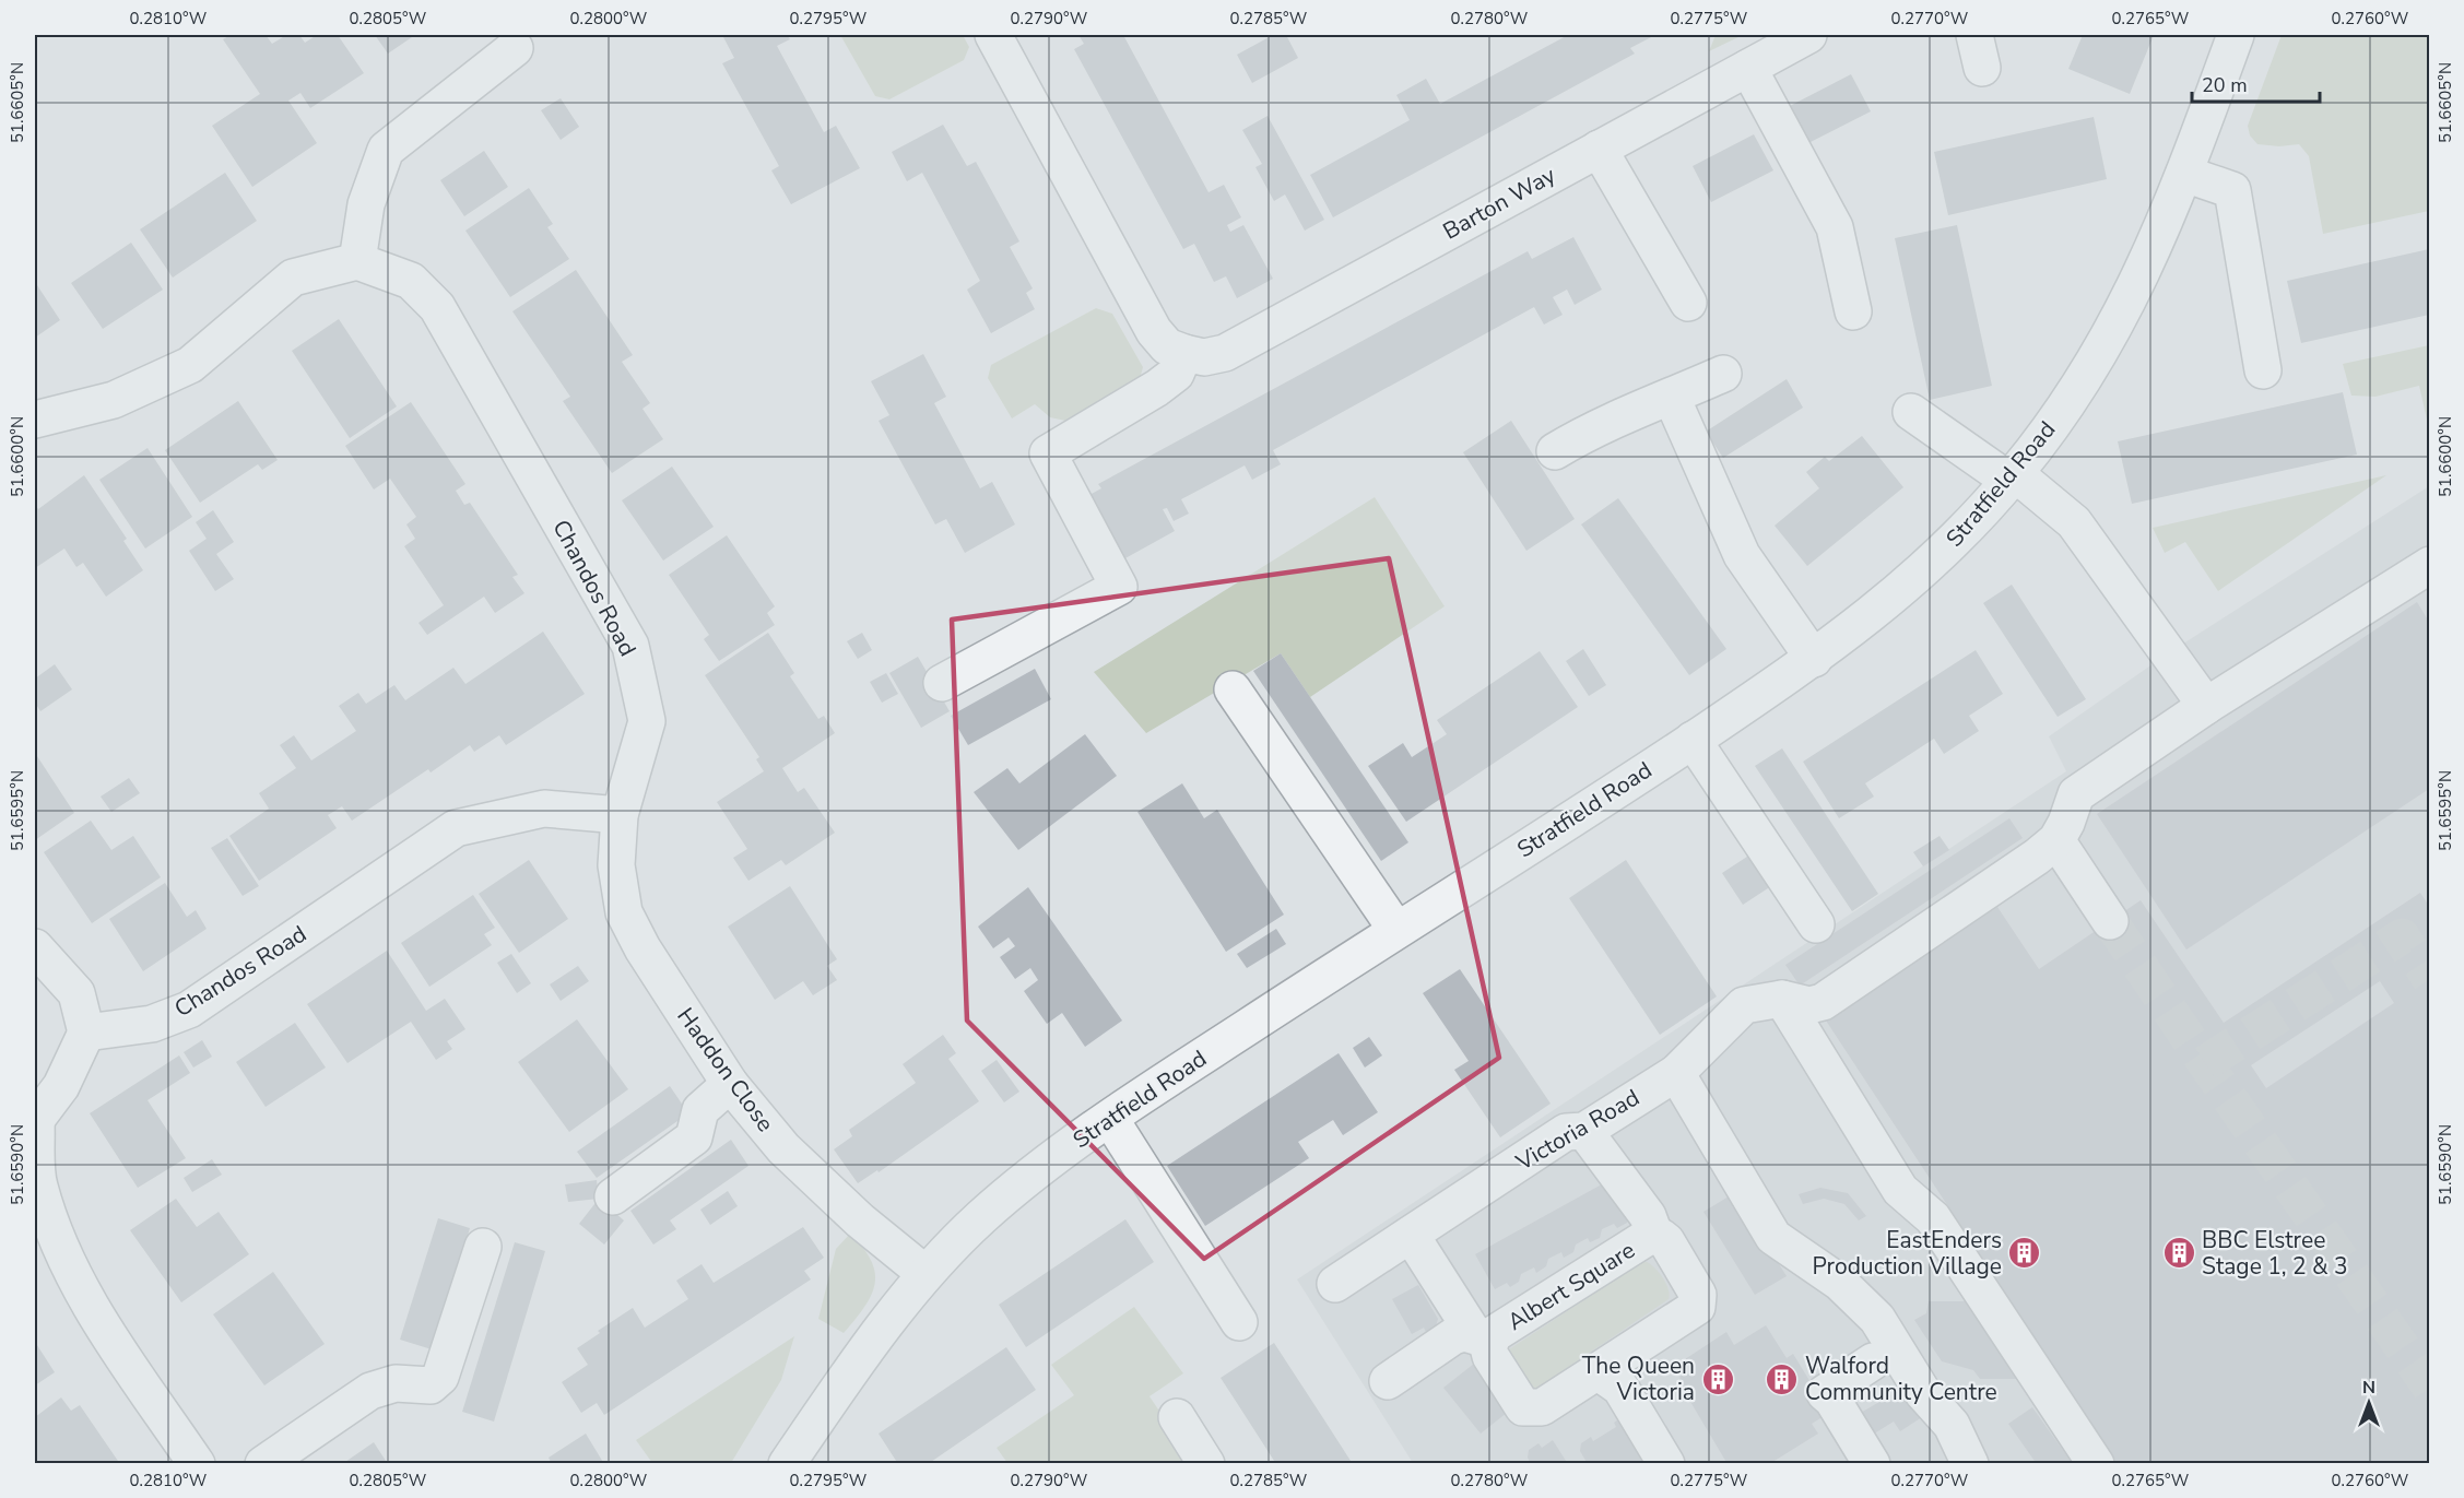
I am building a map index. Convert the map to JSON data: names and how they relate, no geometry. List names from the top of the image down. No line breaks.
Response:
{"streets":{"street":["Barton Way","Stratfield Road","Chandos Road","Haddon Close","Victoria Road","Albert Square"]},"crossings":[["Stratfield Road","Haddon Close"],["Chandos Road","Haddon Close"],["Victoria Road","Albert Square"]],"places":{"building":["EastEnders Production Village","BBC Elstree Stage 1, 2 & 3","The Queen Victoria","Walford Community Centre"]},"scale_bar":"20 m","north":"top","coordinates":["0.2810°W","0.2805°W","0.2800°W","0.2795°W","0.2790°W","0.2785°W","0.2780°W","0.2775°W","0.2770°W","0.2765°W","0.2760°W","51.6605°N","51.6600°N","51.6595°N","51.6590°N"]}
